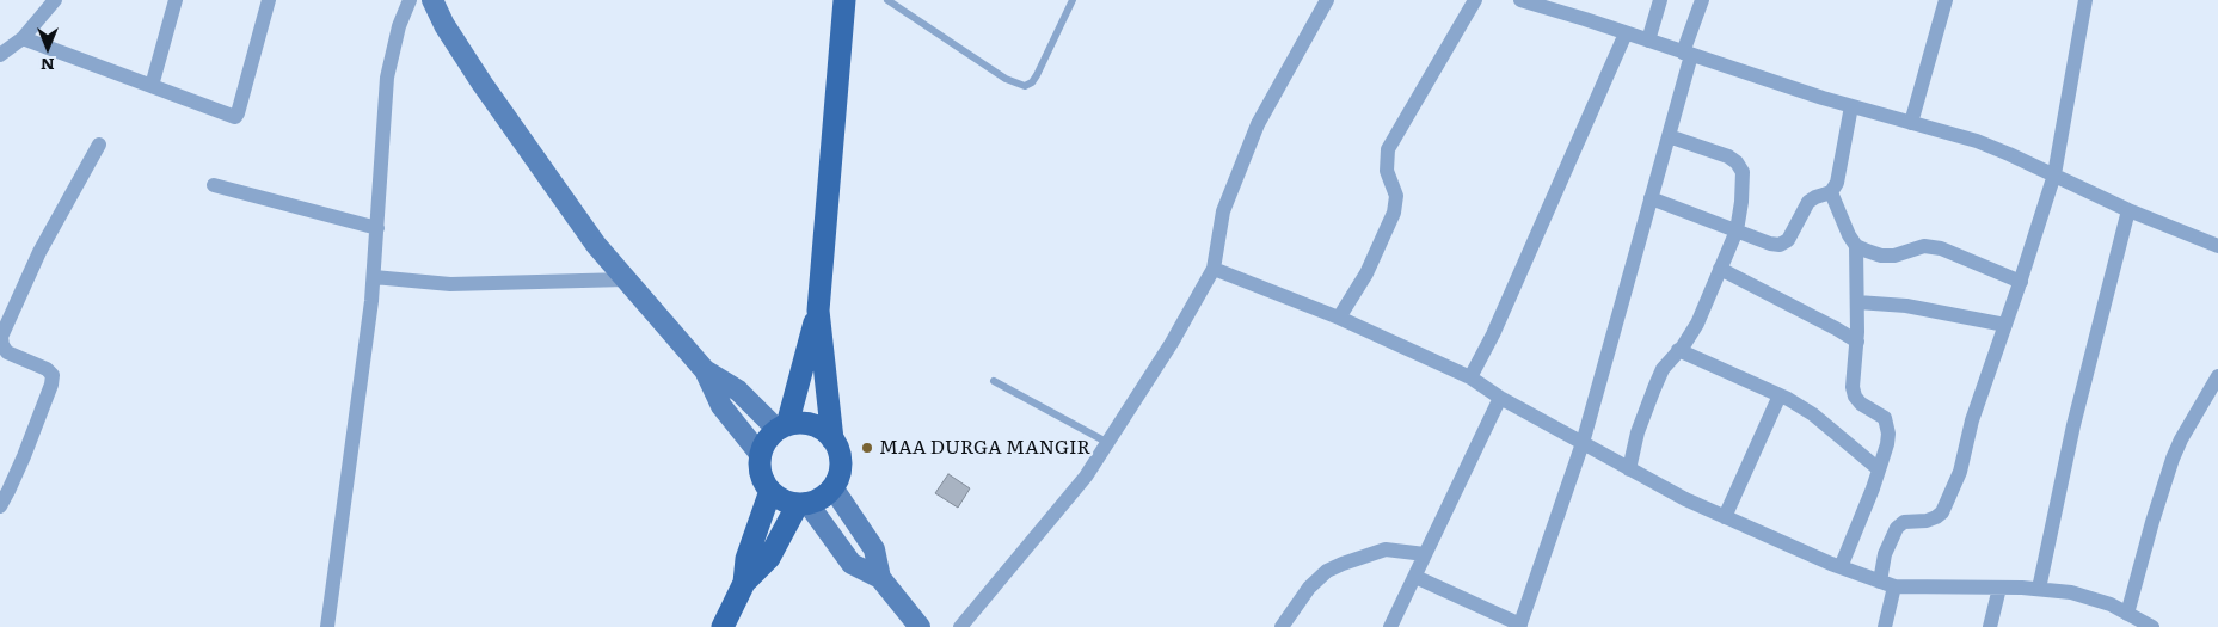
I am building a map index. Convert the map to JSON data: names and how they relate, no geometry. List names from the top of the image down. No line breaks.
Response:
{"places":["MAA DURGA MANGIR"],"north":"bottom"}
